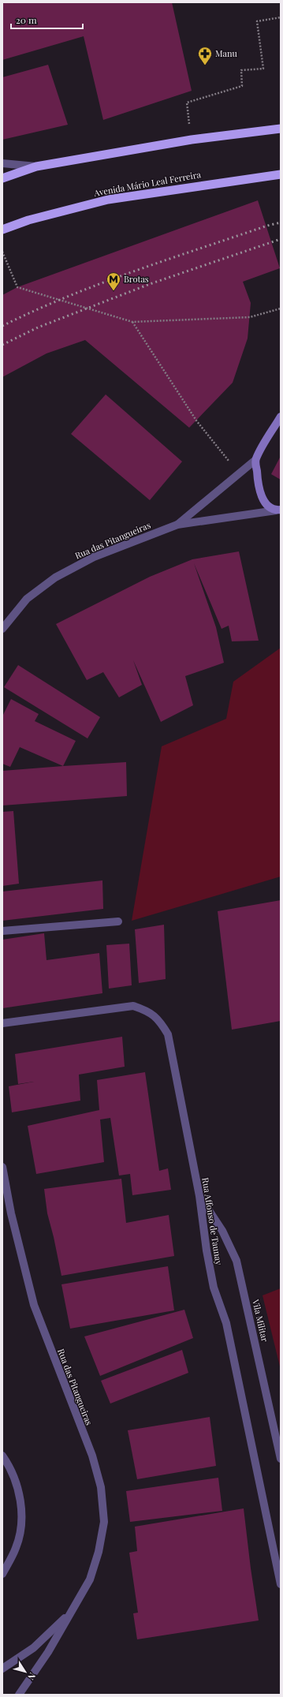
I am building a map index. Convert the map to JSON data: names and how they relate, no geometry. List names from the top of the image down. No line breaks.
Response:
{"streets":{"highway":["Avenida Mário Leal Ferreira"],"street":["Rua das Pitangueiras","Rua Affonso de Taunay","Vila Militar"]},"crossings":[["Rua Affonso de Taunay","Vila Militar"]],"places":{"pharmacy":["Manu"],"metro station":["Brotas"]},"scale_bar":"20 m","north":"bottom right"}
